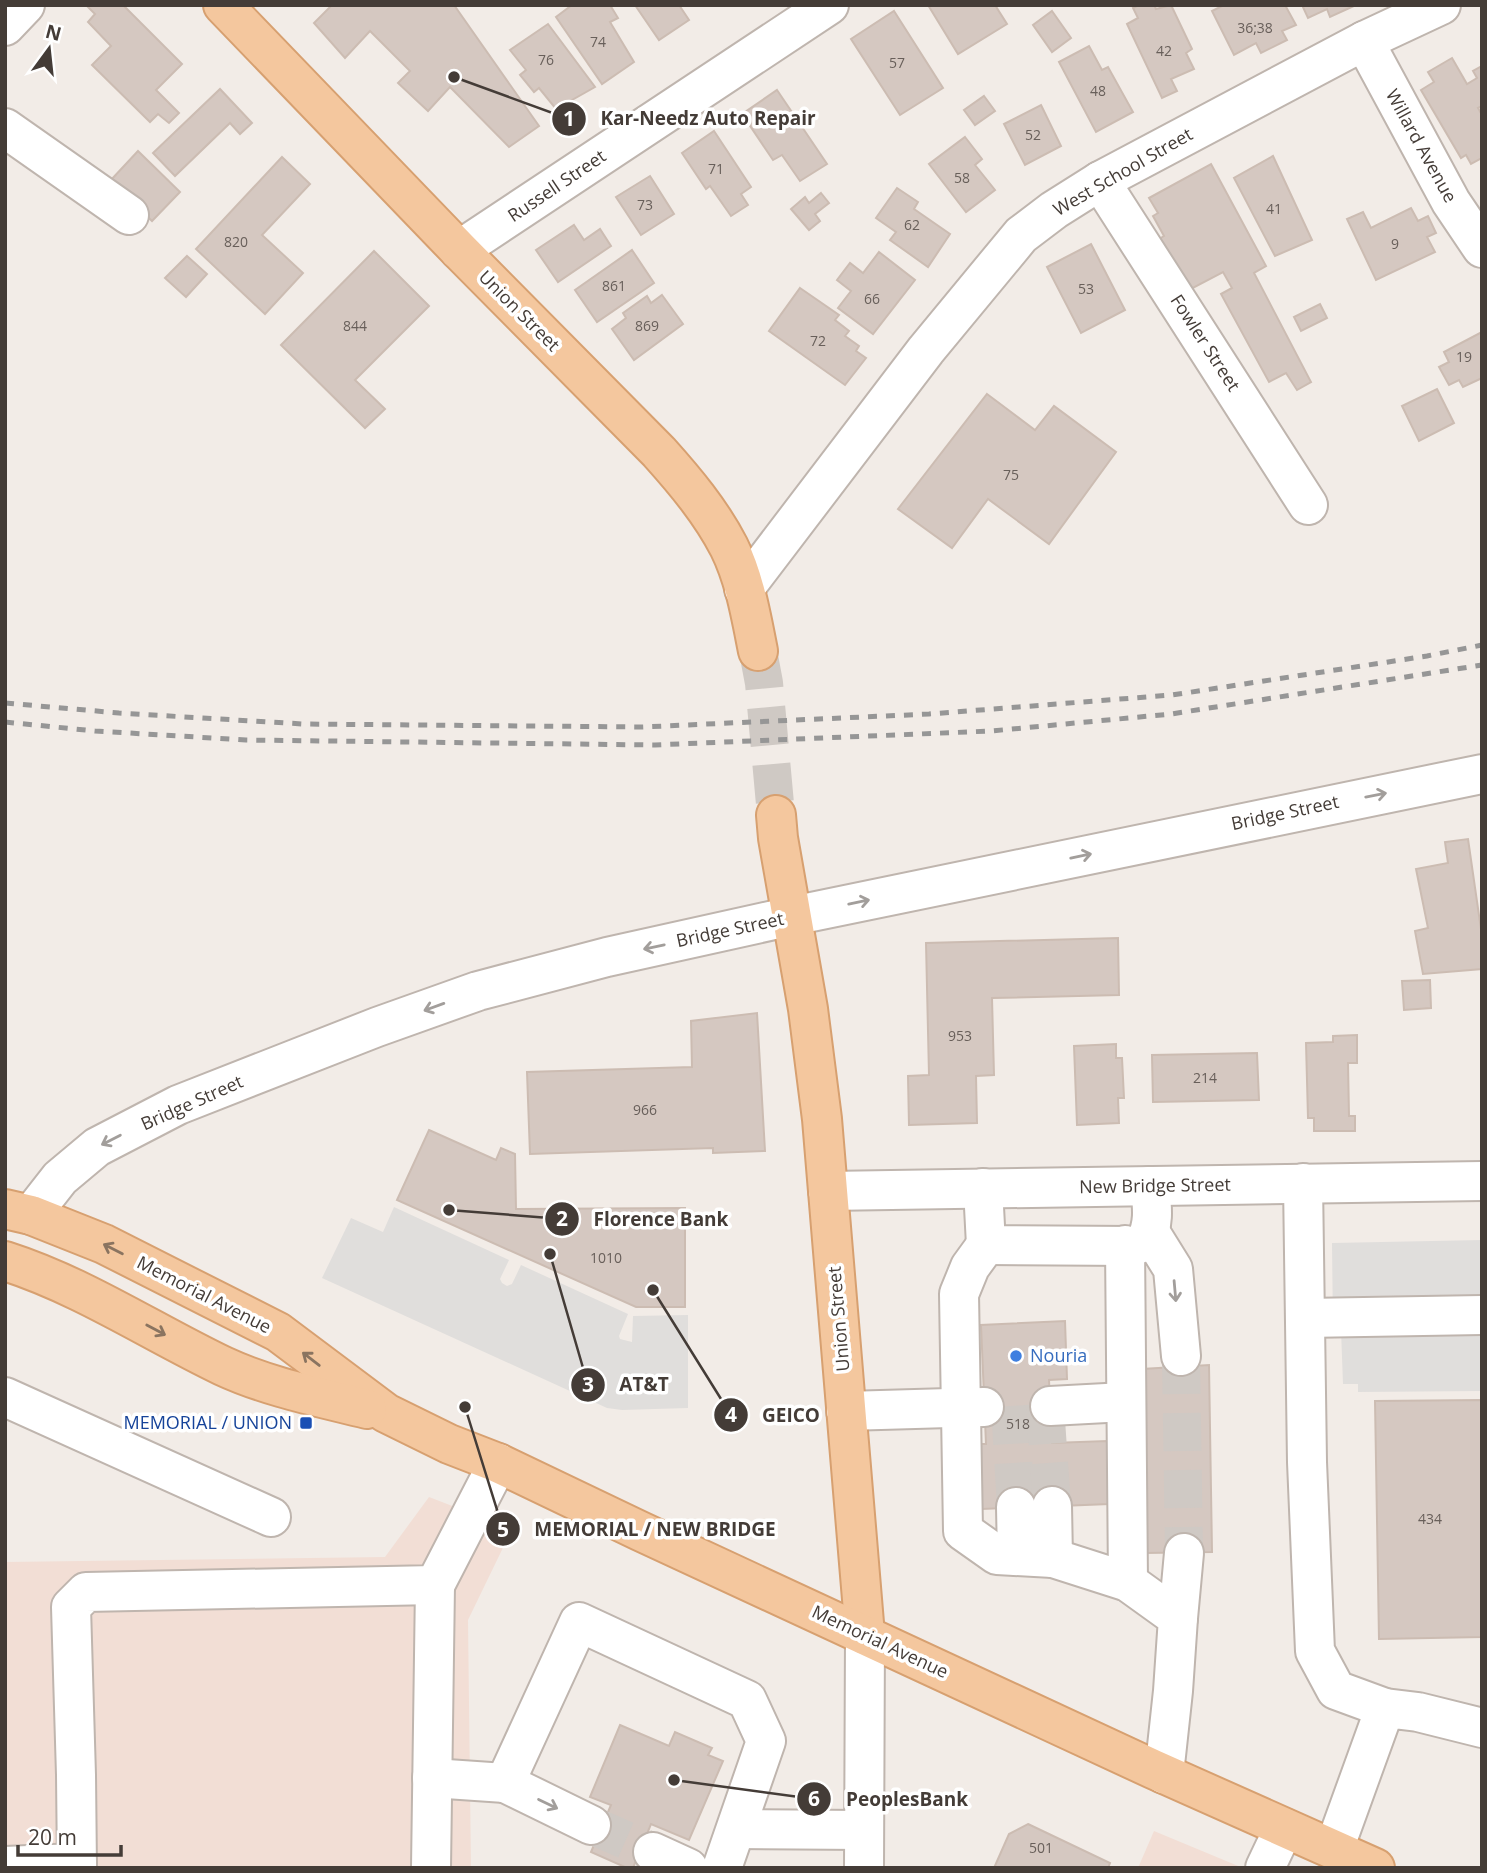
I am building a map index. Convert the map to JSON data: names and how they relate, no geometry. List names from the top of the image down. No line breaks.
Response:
{"streets":{"main road":["Union Street","Memorial Avenue"],"street":["Willard Avenue","West School Street","Russell Street","Fowler Street","Bridge Street","New Bridge Street"]},"crossings":[["Willard Avenue","West School Street"],["West School Street","Union Street"],["West School Street","Fowler Street"],["Russell Street","Union Street"],["Union Street","Bridge Street"],["Union Street","New Bridge Street"],["Union Street","Memorial Avenue"],["Bridge Street","Memorial Avenue"]],"places":{"other":["Kar-Needz Auto Repair","Florence Bank","AT&T","GEICO","Nouria","MEMORIAL / NEW BRIDGE","PeoplesBank"],"transit":["MEMORIAL / UNION"]},"house_numbers":["36;38","74","42","76","57","48","52","71","58","73","41","62","820","9","861","53","66","844","869","72","19","75","953","214","966","1010","518","434","501"],"scale_bar":"20 m","north":"top"}
